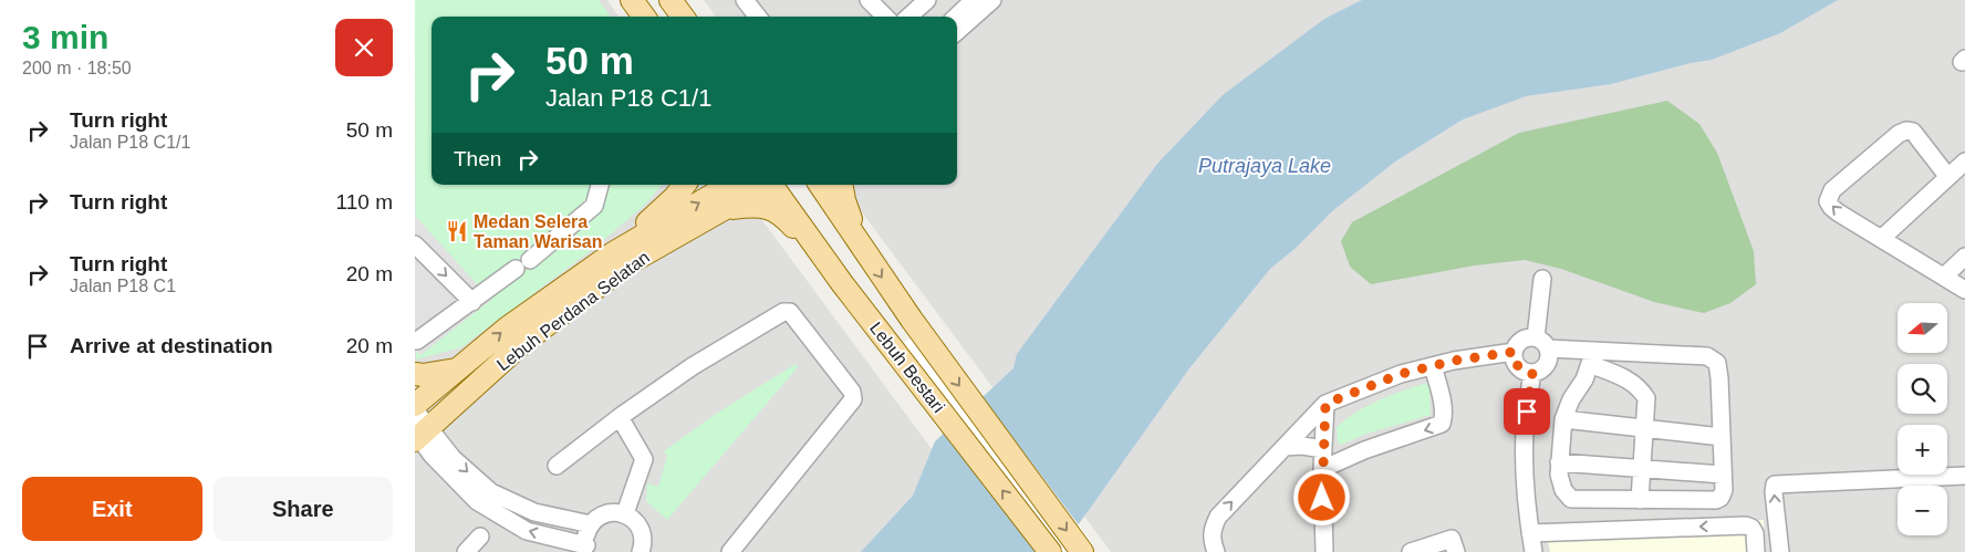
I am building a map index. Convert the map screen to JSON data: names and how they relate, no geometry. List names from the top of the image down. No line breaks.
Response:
{"streets":{"main road":["Lebuh Perdana Selatan","Lebuh Bestari"]},"water":["Putrajaya Lake"],"places":{"restaurant":["Medan Selera Taman Warisan"]},"north":"left","page":{"heading":["3 min","200 m · 18:50"],"turn":["50 m","Jalan P18 C1/1"],"list":[{"name":"Turn right","note":"Jalan P18 C1/1","value":"50 m"},{"name":"Turn right","value":"110 m"},{"name":"Turn right","note":"Jalan P18 C1","value":"20 m"},{"name":"Arrive at destination","value":"20 m"}],"then":"Then","map_buttons":["+","−"],"buttons":["Exit","Share"]}}
